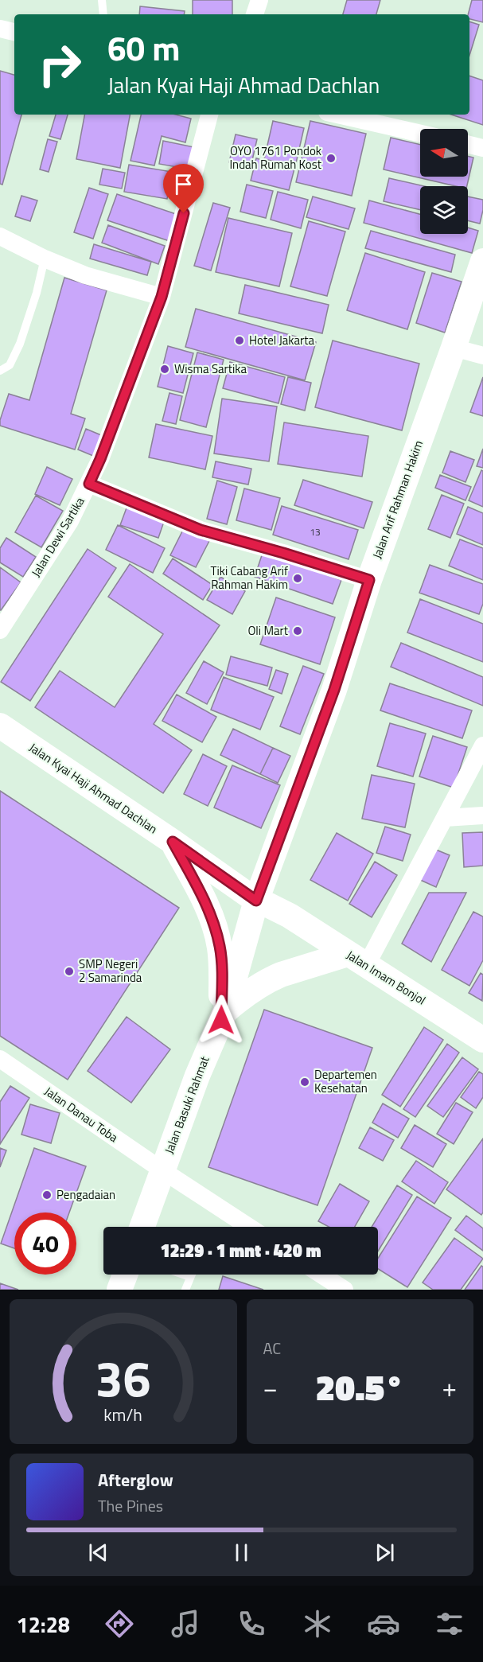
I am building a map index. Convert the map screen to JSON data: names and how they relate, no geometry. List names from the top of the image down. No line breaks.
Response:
{"streets":{"street":["Jalan Arif Rahman Hakim","Jalan Dewi Sartika","Jalan Kyai Haji Ahmad Dachlan","Jalan Imam Bonjol","Jalan Basuki Rahmat","Jalan Danau Toba"]},"crossings":[["Jalan Arif Rahman Hakim","Jalan Kyai Haji Ahmad Dachlan"],["Jalan Arif Rahman Hakim","Jalan Imam Bonjol"],["Jalan Arif Rahman Hakim","Jalan Basuki Rahmat"],["Jalan Kyai Haji Ahmad Dachlan","Jalan Imam Bonjol"],["Jalan Kyai Haji Ahmad Dachlan","Jalan Basuki Rahmat"],["Jalan Imam Bonjol","Jalan Basuki Rahmat"],["Jalan Basuki Rahmat","Jalan Danau Toba"]],"places":["OYO 1761 Pondok Indah Rumah Kost","Hotel Jakarta","Wisma Sartika","Tiki Cabang Arif Rahman Hakim","Oli Mart","SMP Negeri 2 Samarinda","Departemen Kesehatan","Pengadaian"],"house_numbers":["13"],"north":"left","page":{"turn":["60 m","Jalan Kyai Haji Ahmad Dachlan"],"limit":"40","trip":"12:29 · 1 mnt · 420 m","tile":"AC","heat":["−","20.5°","+"],"song":["Afterglow","The Pines"],"tabs":"12:28","gauge":["36","km/h"]}}
